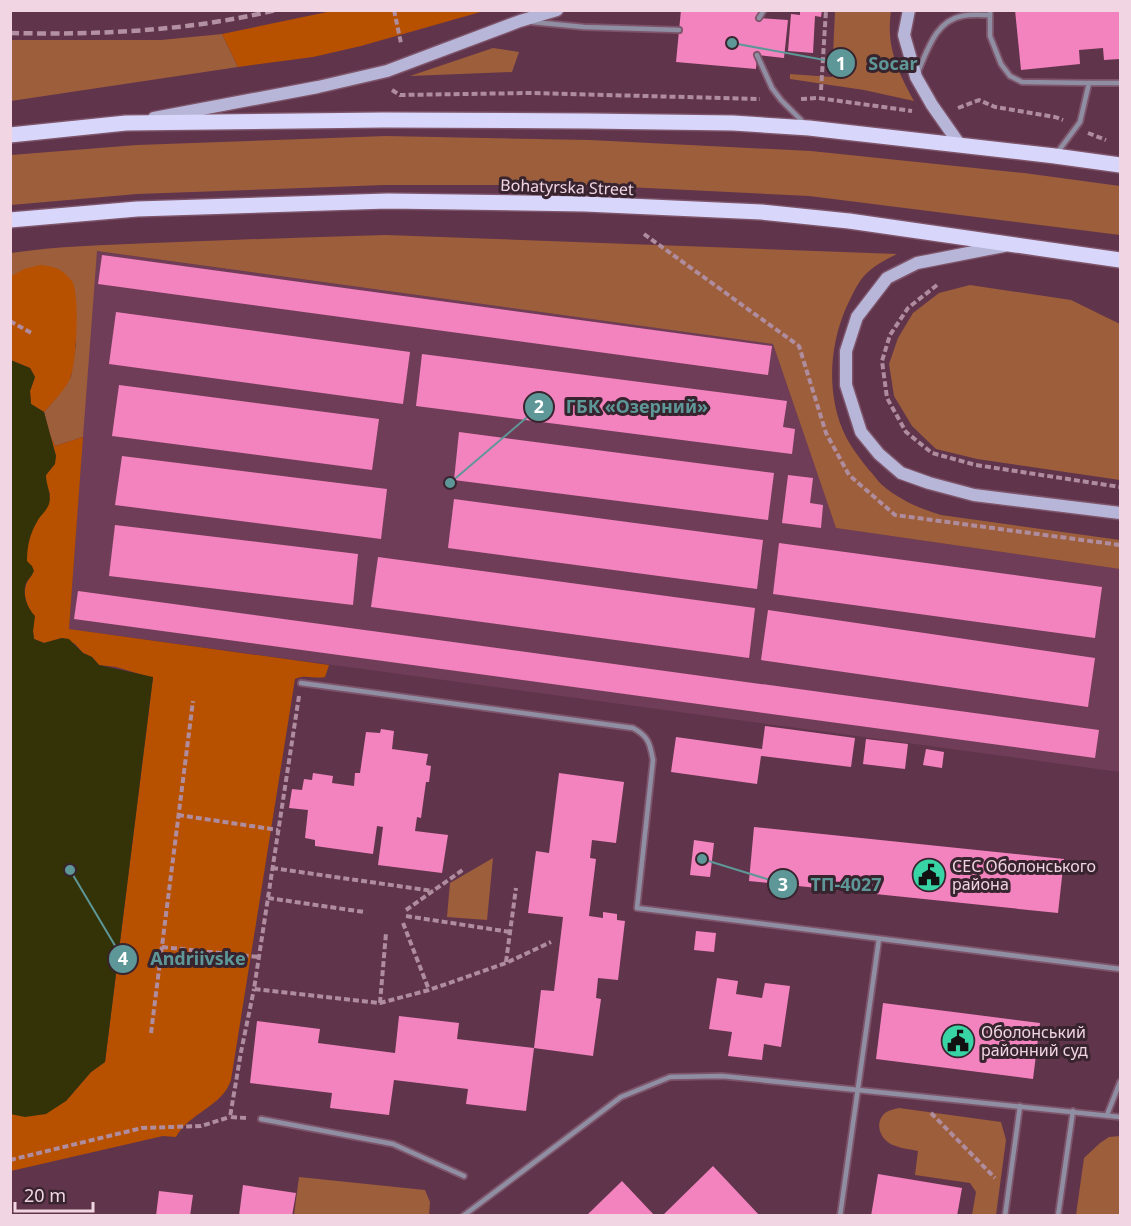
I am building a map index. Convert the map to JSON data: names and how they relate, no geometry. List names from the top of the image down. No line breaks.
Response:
{"streets":{"main road":["Bohatyrska Street"]},"places":{"other":["Socar","ГБК «Озерний»","ТП-4027","Andriivske"],"public building":["СЕС Оболонського района","Оболонський районний суд"]},"scale_bar":"20 m"}
